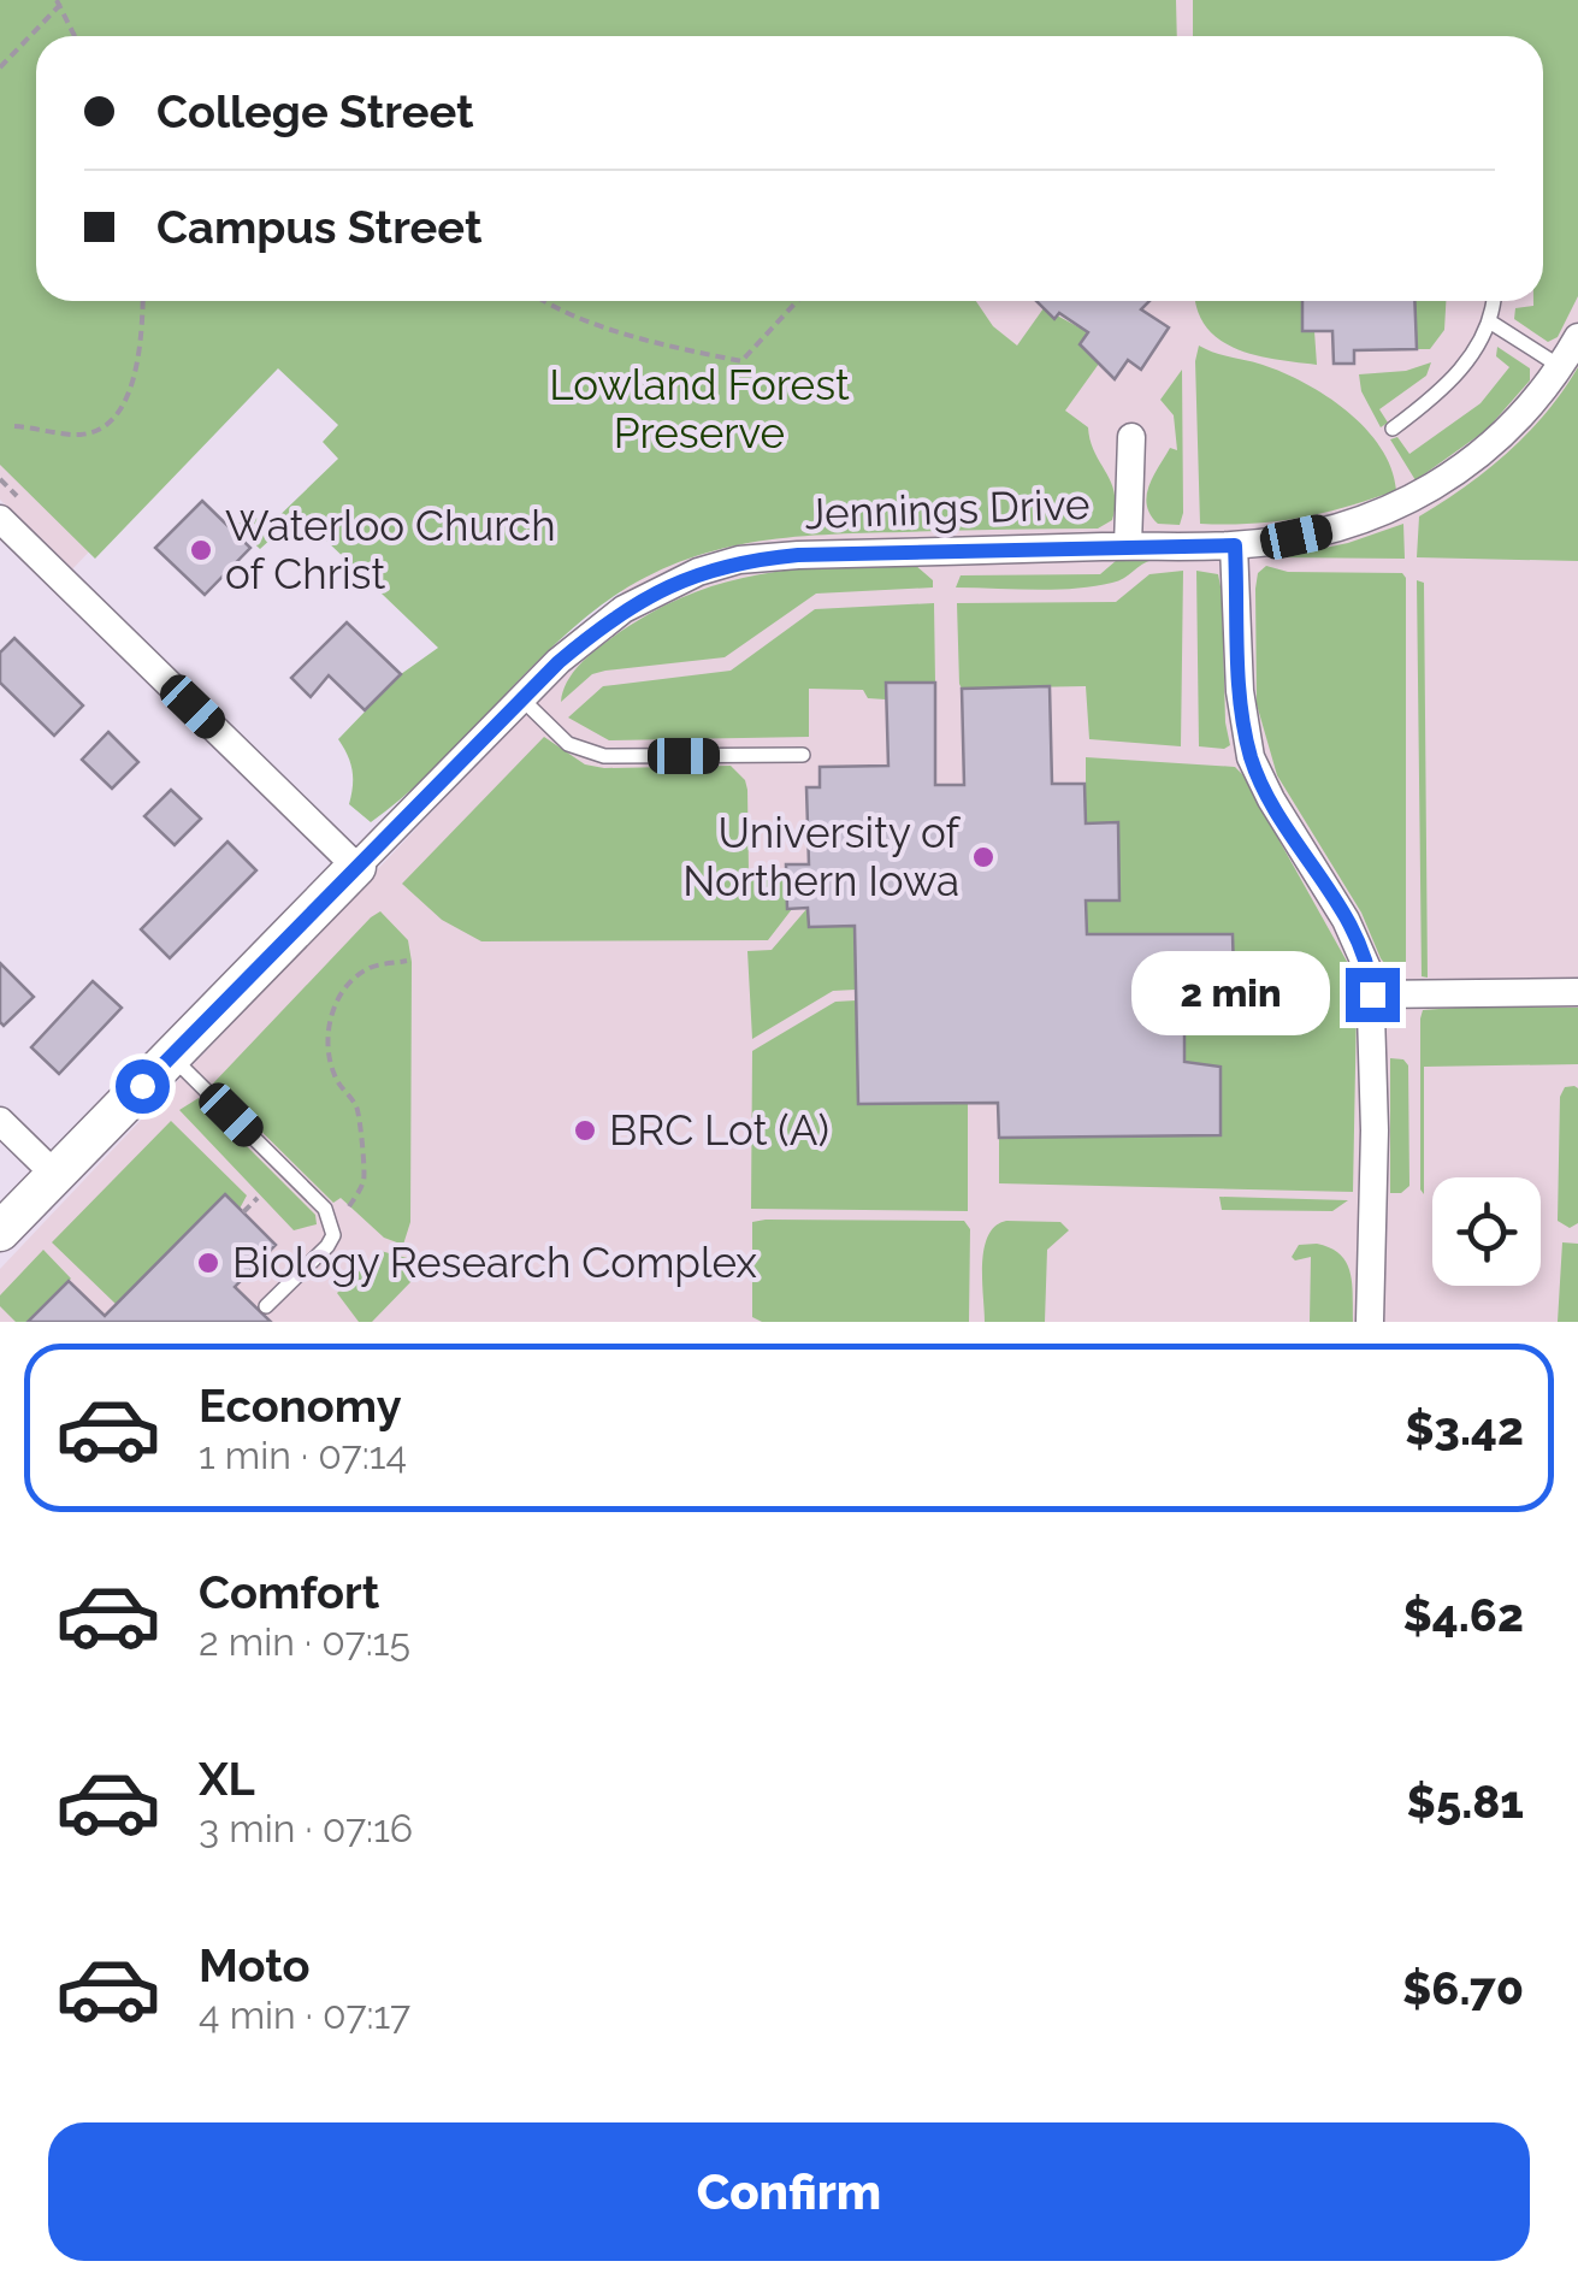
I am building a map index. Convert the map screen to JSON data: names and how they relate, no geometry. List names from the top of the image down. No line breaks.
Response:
{"streets":{"street":["Jennings Drive"]},"parks":["Lowland Forest Preserve"],"places":["Waterloo Church of Christ","University of Northern Iowa","BRC Lot (A)","Biology Research Complex"],"page":{"banner":["College Street","Campus Street"],"bubble":"2 min","list":[{"name":"Economy","note":"1 min · 07:14","value":"$3.42"},{"name":"Comfort","note":"2 min · 07:15","value":"$4.62"},{"name":"XL","note":"3 min · 07:16","value":"$5.81"},{"name":"Moto","note":"4 min · 07:17","value":"$6.70"}],"buttons":"Confirm"}}
